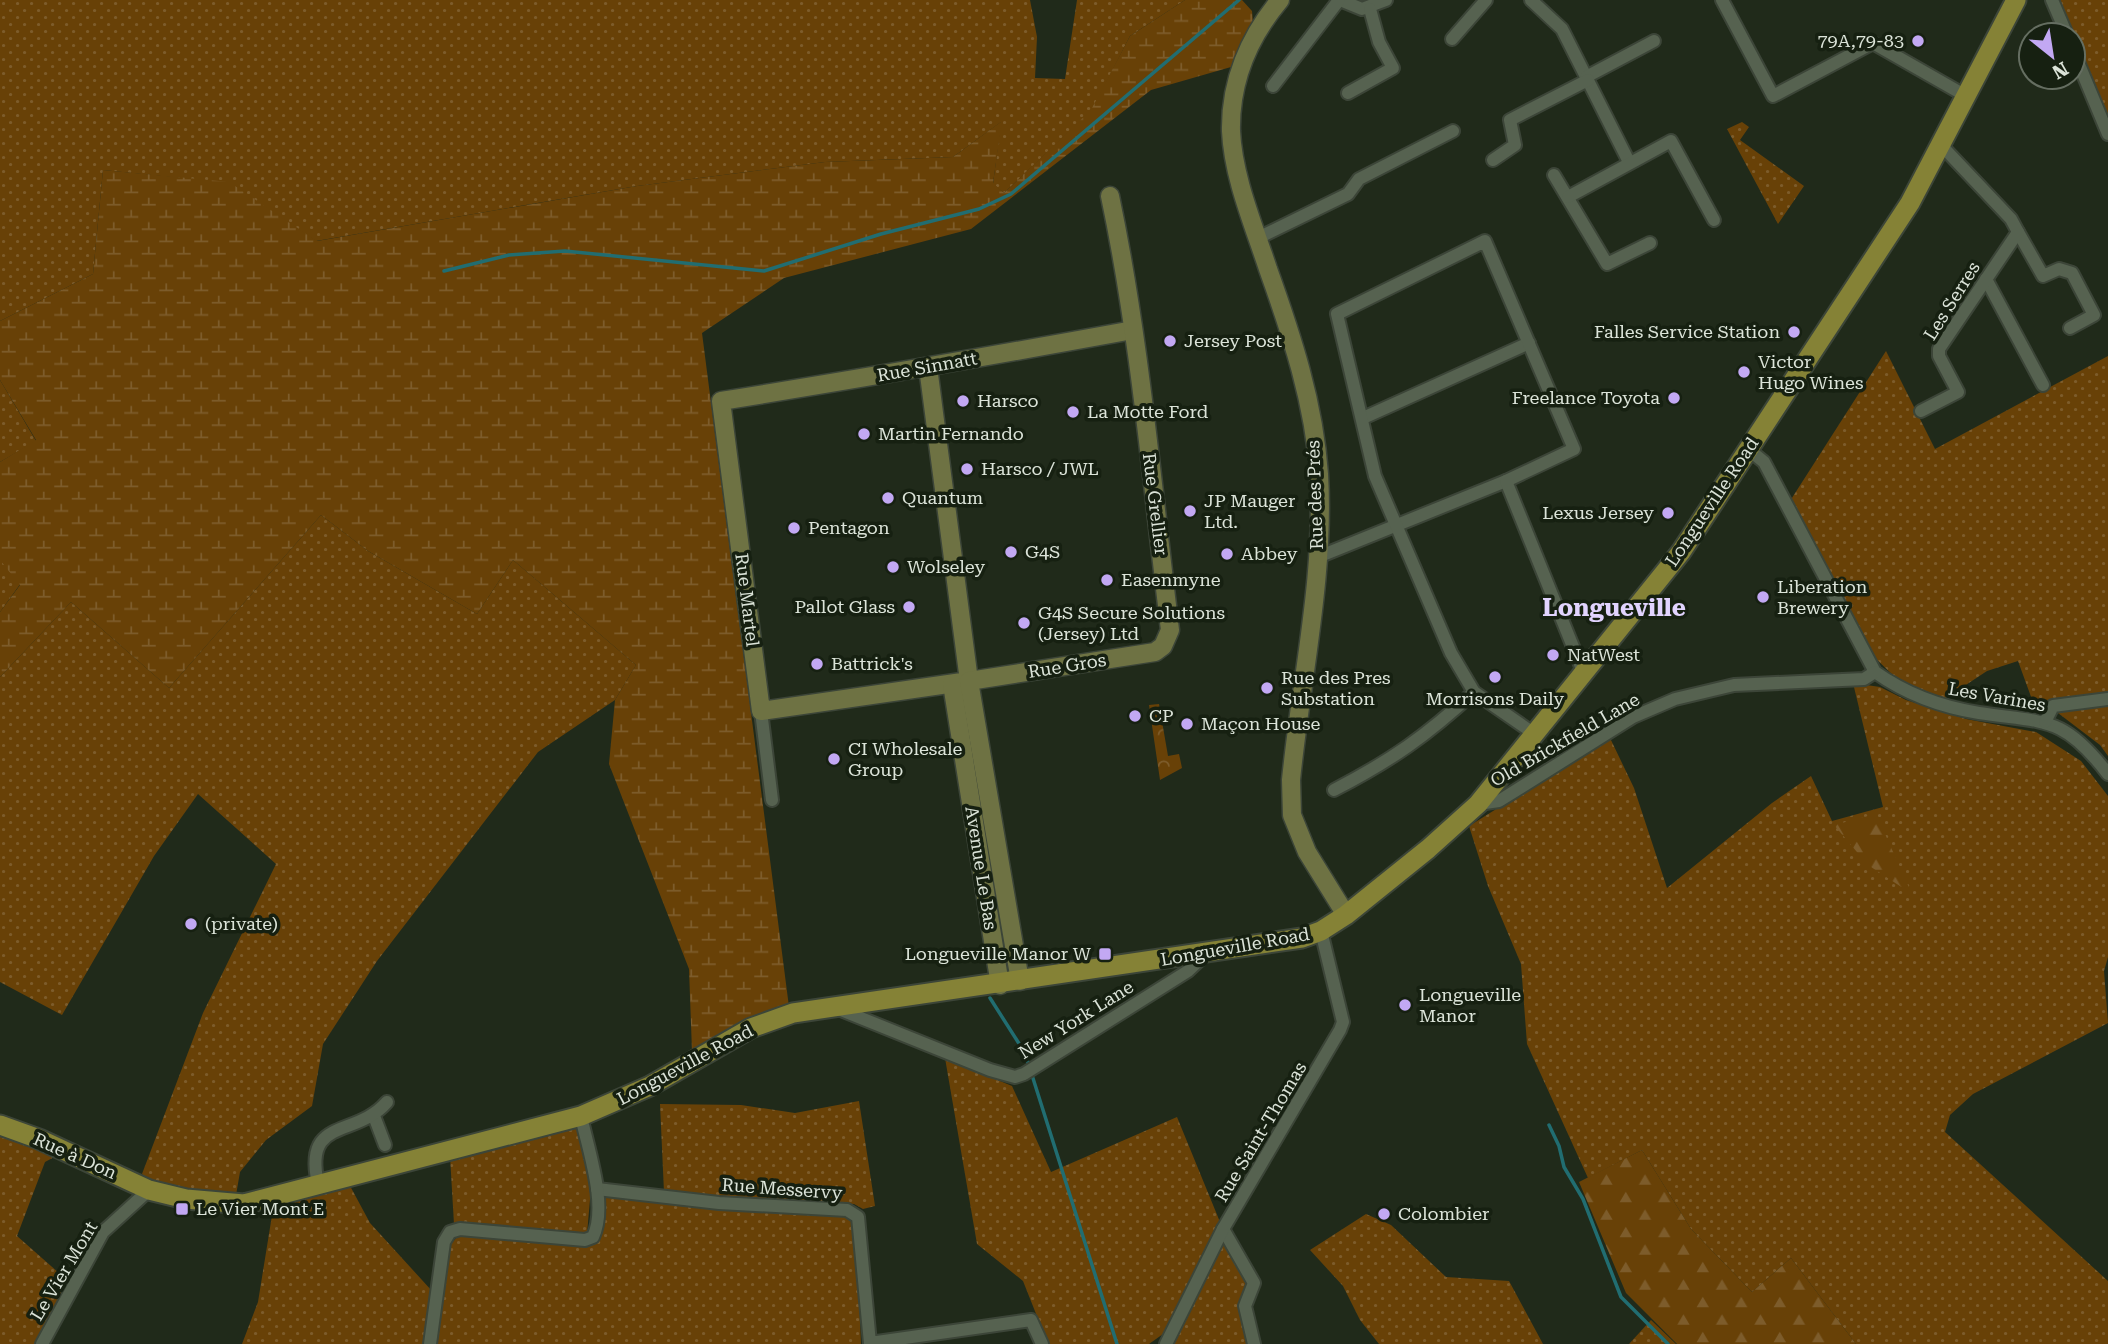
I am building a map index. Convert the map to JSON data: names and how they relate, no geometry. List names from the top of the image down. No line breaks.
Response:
{"streets":{"main road":["Longueville Road","Rue à Don"],"street":["Les Serres","Rue Sinnatt","Rue des Prés","Rue Grellier","Rue Martel","Rue Gros","Les Varines","Old Brickfield Lane","Avenue Le Bas","New York Lane","Rue Saint-Thomas","Rue Messervy","Le Vier Mont"]},"crossings":[["Rue Sinnatt","Rue Grellier"],["Rue Sinnatt","Rue Martel"],["Rue Sinnatt","Avenue Le Bas"],["Rue des Prés","Longueville Road"],["Longueville Road","Les Varines"],["Longueville Road","Old Brickfield Lane"],["Longueville Road","Avenue Le Bas"],["Longueville Road","New York Lane"],["Longueville Road","Rue Saint-Thomas"],["Longueville Road","Rue à Don"],["Longueville Road","Le Vier Mont"],["Rue Grellier","Rue Gros"],["Rue Martel","Rue Gros"],["Rue Gros","Avenue Le Bas"],["Les Varines","Old Brickfield Lane"],["Rue à Don","Le Vier Mont"]],"districts":["Longueville"],"places":{"other":["79A,79-83","Falles Service Station","Jersey Post","Victor Hugo Wines","Freelance Toyota","Harsco","La Motte Ford","Martin Fernando","Harsco / JWL","Quantum","JP Mauger Ltd.","Lexus Jersey","Pentagon","G4S","Abbey","Wolseley","Easenmyne","Liberation Brewery","Pallot Glass","G4S Secure Solutions (Jersey) Ltd","NatWest","Battrick's","Morrisons Daily","Rue des Pres Substation","CP","Maçon House","CI Wholesale Group","(private)","Longueville Manor","Colombier"],"transit":["Longueville Manor W","Le Vier Mont E"]},"north":"bottom right"}
